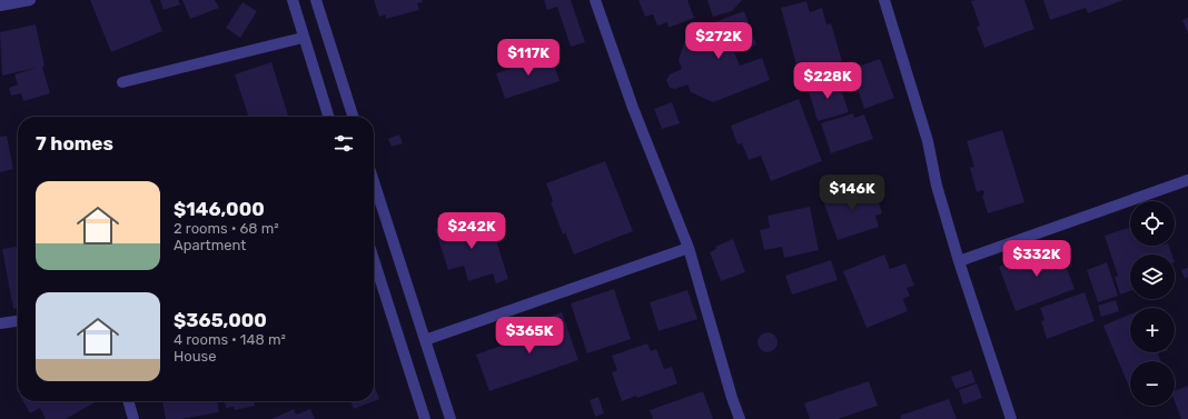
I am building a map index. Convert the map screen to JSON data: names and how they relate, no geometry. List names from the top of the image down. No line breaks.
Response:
{"page":{"price":["$272K","$117K","$228K","$146K","$242K","$332K","$365K"],"heading":"7 homes","list":[{"name":"$146,000","note":"2 rooms · 68 m² · Apartment"},{"name":"$365,000","note":"4 rooms · 148 m² · House"}],"map_buttons":["+","−"]}}
